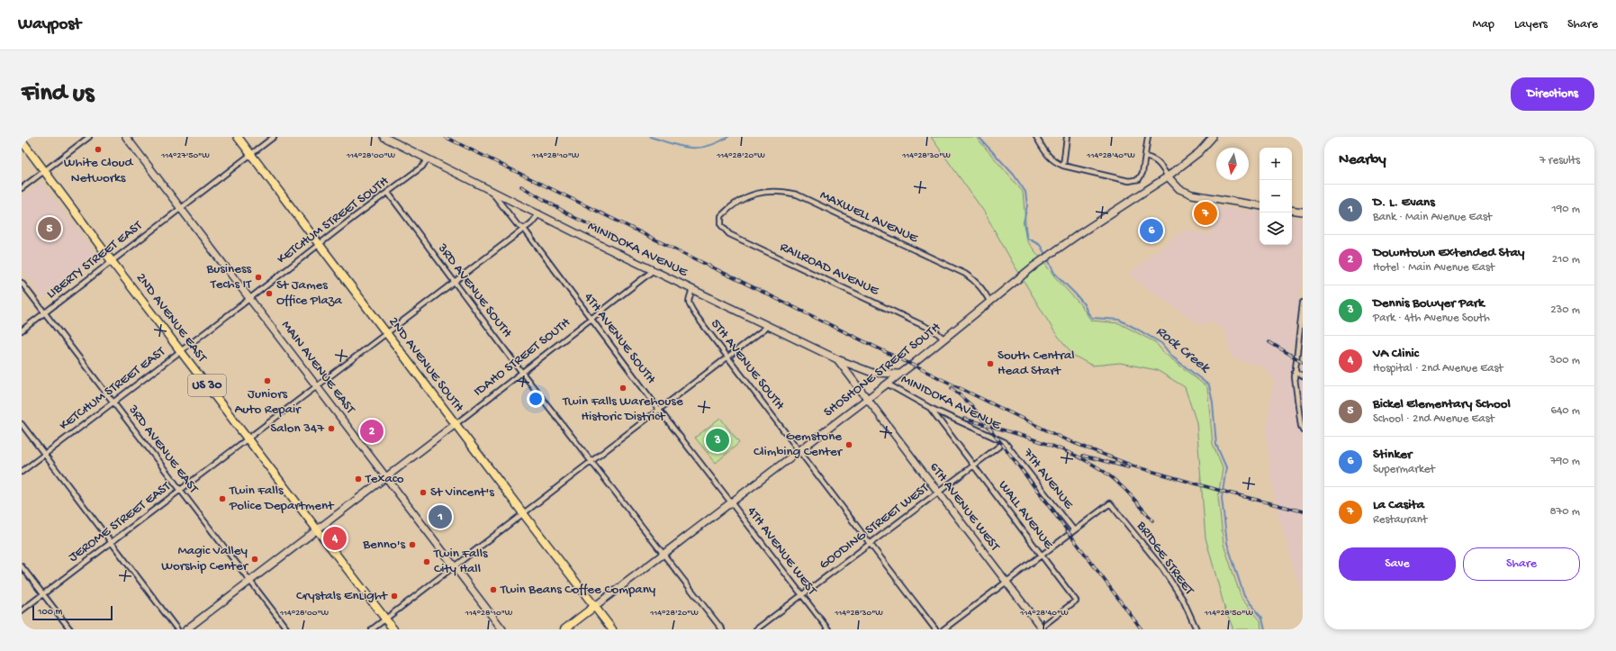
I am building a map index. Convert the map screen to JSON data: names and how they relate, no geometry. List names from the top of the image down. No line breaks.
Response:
{"streets":{"main road":["2ND AVENUE EAST","2ND AVENUE SOUTH","SHOSHONE STREET SOUTH","US 30"],"street":["MAXWELL AVENUE","KETCHUM STREET SOUTH","MINIDOKA AVENUE","LIBERTY STREET EAST","RAILROAD AVENUE","3RD AVENUE SOUTH","4TH AVENUE SOUTH","IDAHO STREET SOUTH","5TH AVENUE SOUTH","MAIN AVENUE EAST","KETCHUM STREET EAST","3RD AVENUE EAST","7TH AVENUE","6TH AVENUE WEST","WALL AVENUE","JEROME STREET EAST","GOODING STREET WEST","4TH AVENUE WEST","BRIDGE STREET"]},"crossings":[["MAXWELL AVENUE","RAILROAD AVENUE"],["MAXWELL AVENUE","SHOSHONE STREET SOUTH"],["KETCHUM STREET SOUTH","MINIDOKA AVENUE"],["KETCHUM STREET SOUTH","3RD AVENUE SOUTH"],["KETCHUM STREET SOUTH","2ND AVENUE SOUTH"],["KETCHUM STREET SOUTH","MAIN AVENUE EAST"],["KETCHUM STREET SOUTH","KETCHUM STREET EAST"],["MINIDOKA AVENUE","4TH AVENUE SOUTH"],["MINIDOKA AVENUE","IDAHO STREET SOUTH"],["MINIDOKA AVENUE","5TH AVENUE SOUTH"],["MINIDOKA AVENUE","SHOSHONE STREET SOUTH"],["MINIDOKA AVENUE","7TH AVENUE"],["MINIDOKA AVENUE","6TH AVENUE WEST"],["MINIDOKA AVENUE","WALL AVENUE"],["MINIDOKA AVENUE","JEROME STREET EAST"],["MINIDOKA AVENUE","GOODING STREET WEST"],["LIBERTY STREET EAST","2ND AVENUE EAST"],["LIBERTY STREET EAST","2ND AVENUE SOUTH"],["LIBERTY STREET EAST","MAIN AVENUE EAST"],["LIBERTY STREET EAST","3RD AVENUE EAST"],["RAILROAD AVENUE","SHOSHONE STREET SOUTH"],["3RD AVENUE SOUTH","IDAHO STREET SOUTH"],["3RD AVENUE SOUTH","SHOSHONE STREET SOUTH"],["3RD AVENUE SOUTH","JEROME STREET EAST"],["2ND AVENUE EAST","IDAHO STREET SOUTH"],["2ND AVENUE EAST","KETCHUM STREET EAST"],["2ND AVENUE EAST","JEROME STREET EAST"],["4TH AVENUE SOUTH","IDAHO STREET SOUTH"],["4TH AVENUE SOUTH","SHOSHONE STREET SOUTH"],["4TH AVENUE SOUTH","JEROME STREET EAST"],["4TH AVENUE SOUTH","4TH AVENUE WEST"],["IDAHO STREET SOUTH","2ND AVENUE SOUTH"],["IDAHO STREET SOUTH","MAIN AVENUE EAST"],["IDAHO STREET SOUTH","3RD AVENUE EAST"],["2ND AVENUE SOUTH","SHOSHONE STREET SOUTH"],["2ND AVENUE SOUTH","JEROME STREET EAST"],["5TH AVENUE SOUTH","SHOSHONE STREET SOUTH"],["5TH AVENUE SOUTH","GOODING STREET WEST"],["MAIN AVENUE EAST","KETCHUM STREET EAST"],["MAIN AVENUE EAST","JEROME STREET EAST"],["SHOSHONE STREET SOUTH","6TH AVENUE WEST"],["SHOSHONE STREET SOUTH","4TH AVENUE WEST"],["KETCHUM STREET EAST","3RD AVENUE EAST"],["3RD AVENUE EAST","JEROME STREET EAST"],["7TH AVENUE","GOODING STREET WEST"],["7TH AVENUE","BRIDGE STREET"],["6TH AVENUE WEST","WALL AVENUE"],["6TH AVENUE WEST","GOODING STREET WEST"],["WALL AVENUE","GOODING STREET WEST"],["GOODING STREET WEST","4TH AVENUE WEST"]],"water":["Rock Creek"],"places":["White Cloud Networks","Business Techs IT","St James Office Plaza","South Central Head Start","Juniors Auto Repair","Twin Falls Warehouse Historic District","Salon 347","Gemstone Climbing Center","Texaco","St Vincent's","Twin Falls Police Department","Benno's","Magic Valley Worship Center","Twin Falls City Hall","Twin Beans Coffee Company","Crystals EnLight"],"scale_bar":"100 m","north":"bottom","page":{"header":"Waypost","nav":["Map","Layers","Share"],"buttons":["Directions",["Save","Share"]],"title":"Find us","heading":["Nearby","7 results"],"map_buttons":["+","−"],"list":[{"mark":"1","name":"D. L. Evans","note":"Bank · Main Avenue East","value":"190 m"},{"mark":"2","name":"Downtown Extended Stay","note":"Hotel · Main Avenue East","value":"210 m"},{"mark":"3","name":"Dennis Bowyer Park","note":"Park · 4th Avenue South","value":"230 m"},{"mark":"4","name":"VA Clinic","note":"Hospital · 2nd Avenue East","value":"300 m"},{"mark":"5","name":"Bickel Elementary School","note":"School · 2nd Avenue East","value":"640 m"},{"mark":"6","name":"Stinker","note":"Supermarket","value":"790 m"},{"mark":"7","name":"La Casita","note":"Restaurant","value":"870 m"}],"pins":["7","5","6","2","3","1","4"],"scale":"100 m"},"coordinates":["114°27'50\"W","114°28'00\"W","114°28'10\"W","114°28'20\"W","114°28'30\"W","114°28'40\"W","114°28'50\"W"]}
